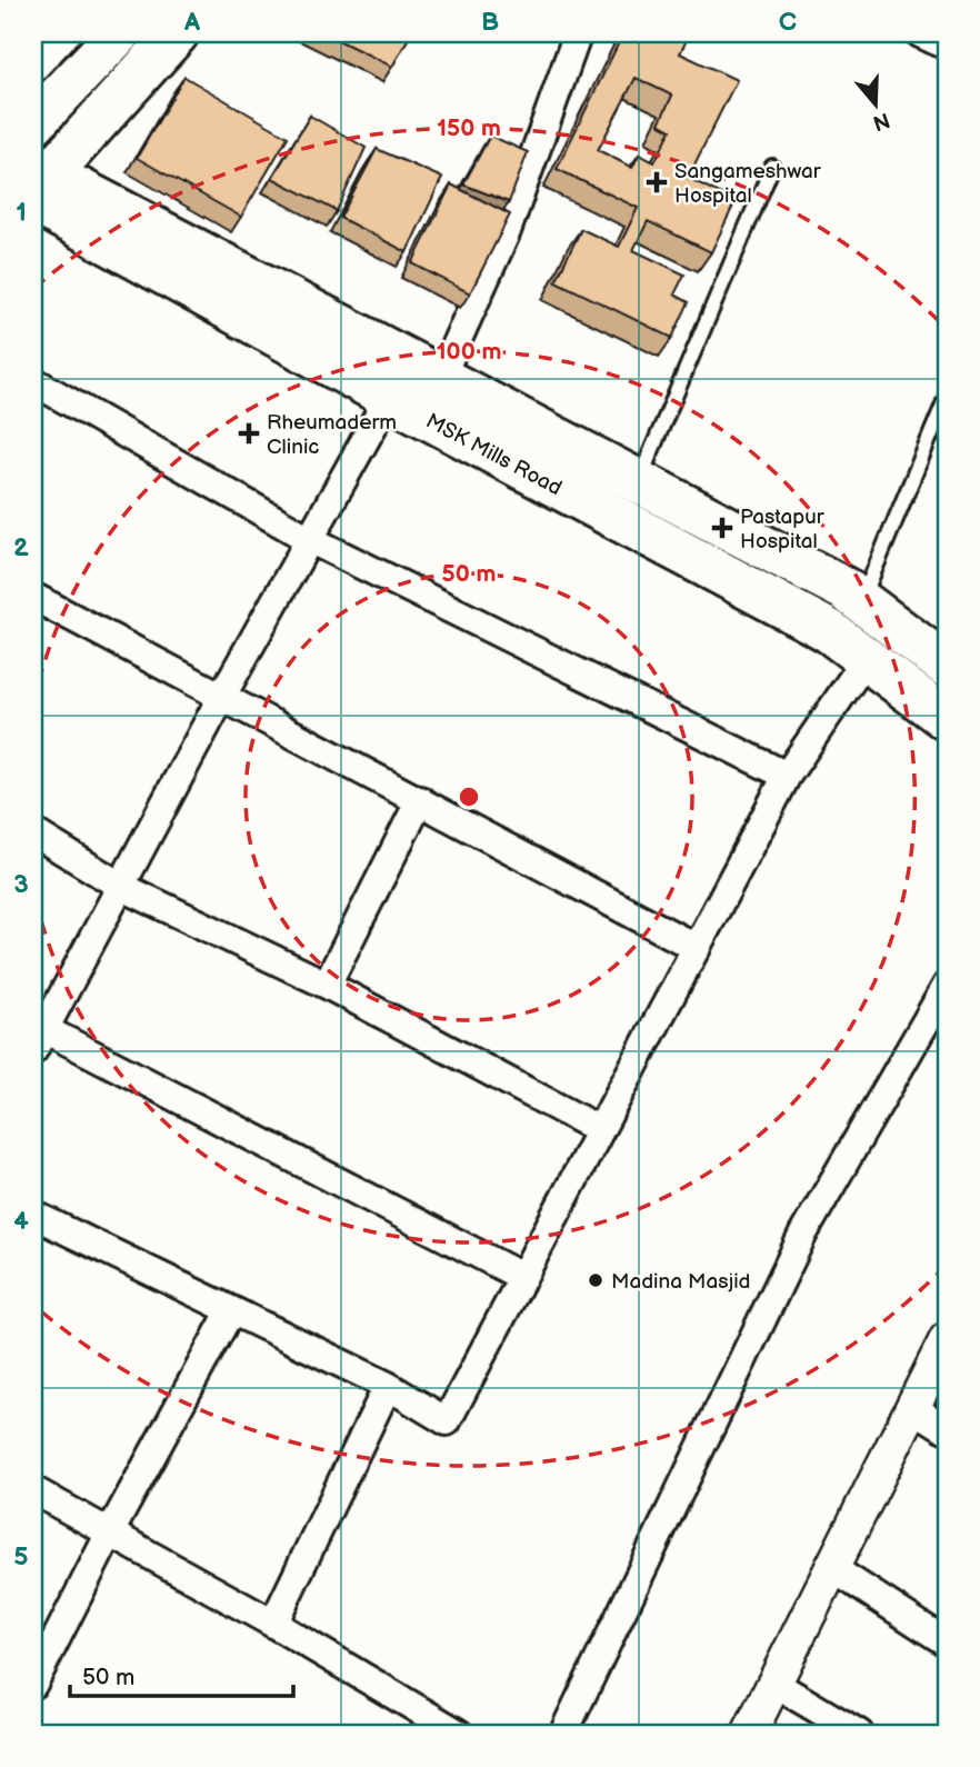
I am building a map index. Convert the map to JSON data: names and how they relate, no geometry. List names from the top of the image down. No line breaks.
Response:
{"streets":{"main road":["MSK Mills Road"]},"places":{"health":["Sangameshwar Hospital","Rheumaderm Clinic","Pastapur Hospital"],"other":["Madina Masjid"]},"scale_bar":"50 m","north":"bottom","grid":{"columns":["A","B","C"],"rows":["1","2","3","4","5"]},"rings":["150 m","100 m","50 m"]}
